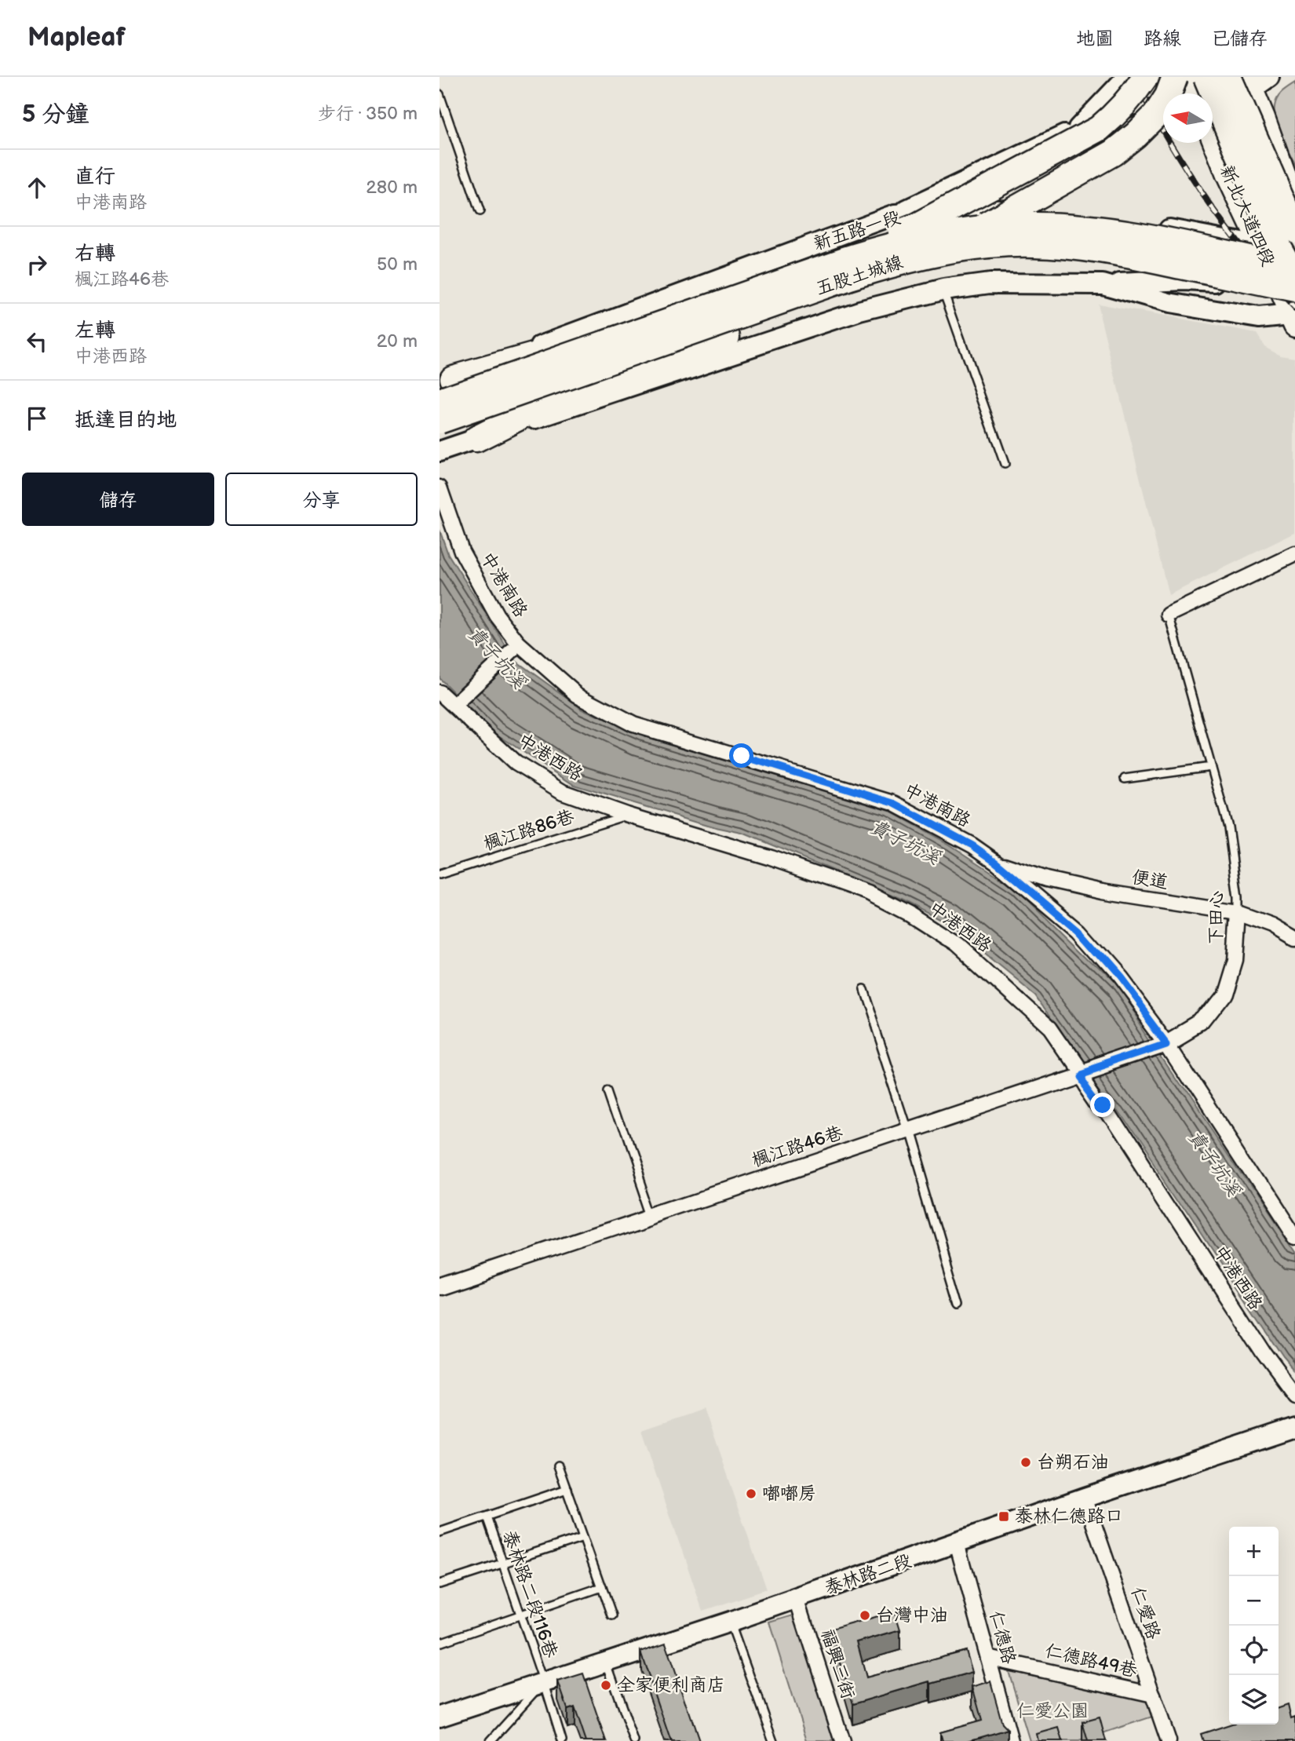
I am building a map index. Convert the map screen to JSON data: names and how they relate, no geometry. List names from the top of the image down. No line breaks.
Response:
{"streets":{"highway":["五股土城線"],"main road":["新北大道四段","新五路一段","泰林路二段"],"street":["中港南路","中港西路","便道","下田心","楓江路46巷","仁愛路","仁德路","仁德路49巷","福興三街"],"lane":["楓江路86巷","泰林路二段116巷"]},"crossings":[["新北大道四段","新五路一段"],["新北大道四段","五股土城線"],["中港南路","便道"],["中港南路","下田心"],["中港南路","楓江路46巷"],["中港西路","楓江路86巷"],["中港西路","楓江路46巷"],["便道","下田心"],["下田心","楓江路46巷"],["泰林路二段","泰林路二段116巷"],["泰林路二段","仁愛路"],["泰林路二段","仁德路"],["泰林路二段","福興三街"],["仁愛路","仁德路49巷"],["仁德路","仁德路49巷"]],"water":["貴子坑溪"],"parks":["仁愛公園"],"places":{"other":["台朔石油","嘟嘟房","台灣中油","全家便利商店"],"transit":["泰林仁德路口"]},"north":"left","page":{"header":"Mapleaf","nav":["地圖","路線","已儲存"],"heading":["5 分鐘","步行 · 350 m"],"list":[["直行","中港南路","280 m"],["右轉","楓江路46巷","50 m"],["左轉","中港西路","20 m"],"抵達目的地"],"buttons":["儲存","分享"],"map_buttons":["+","−"]}}
